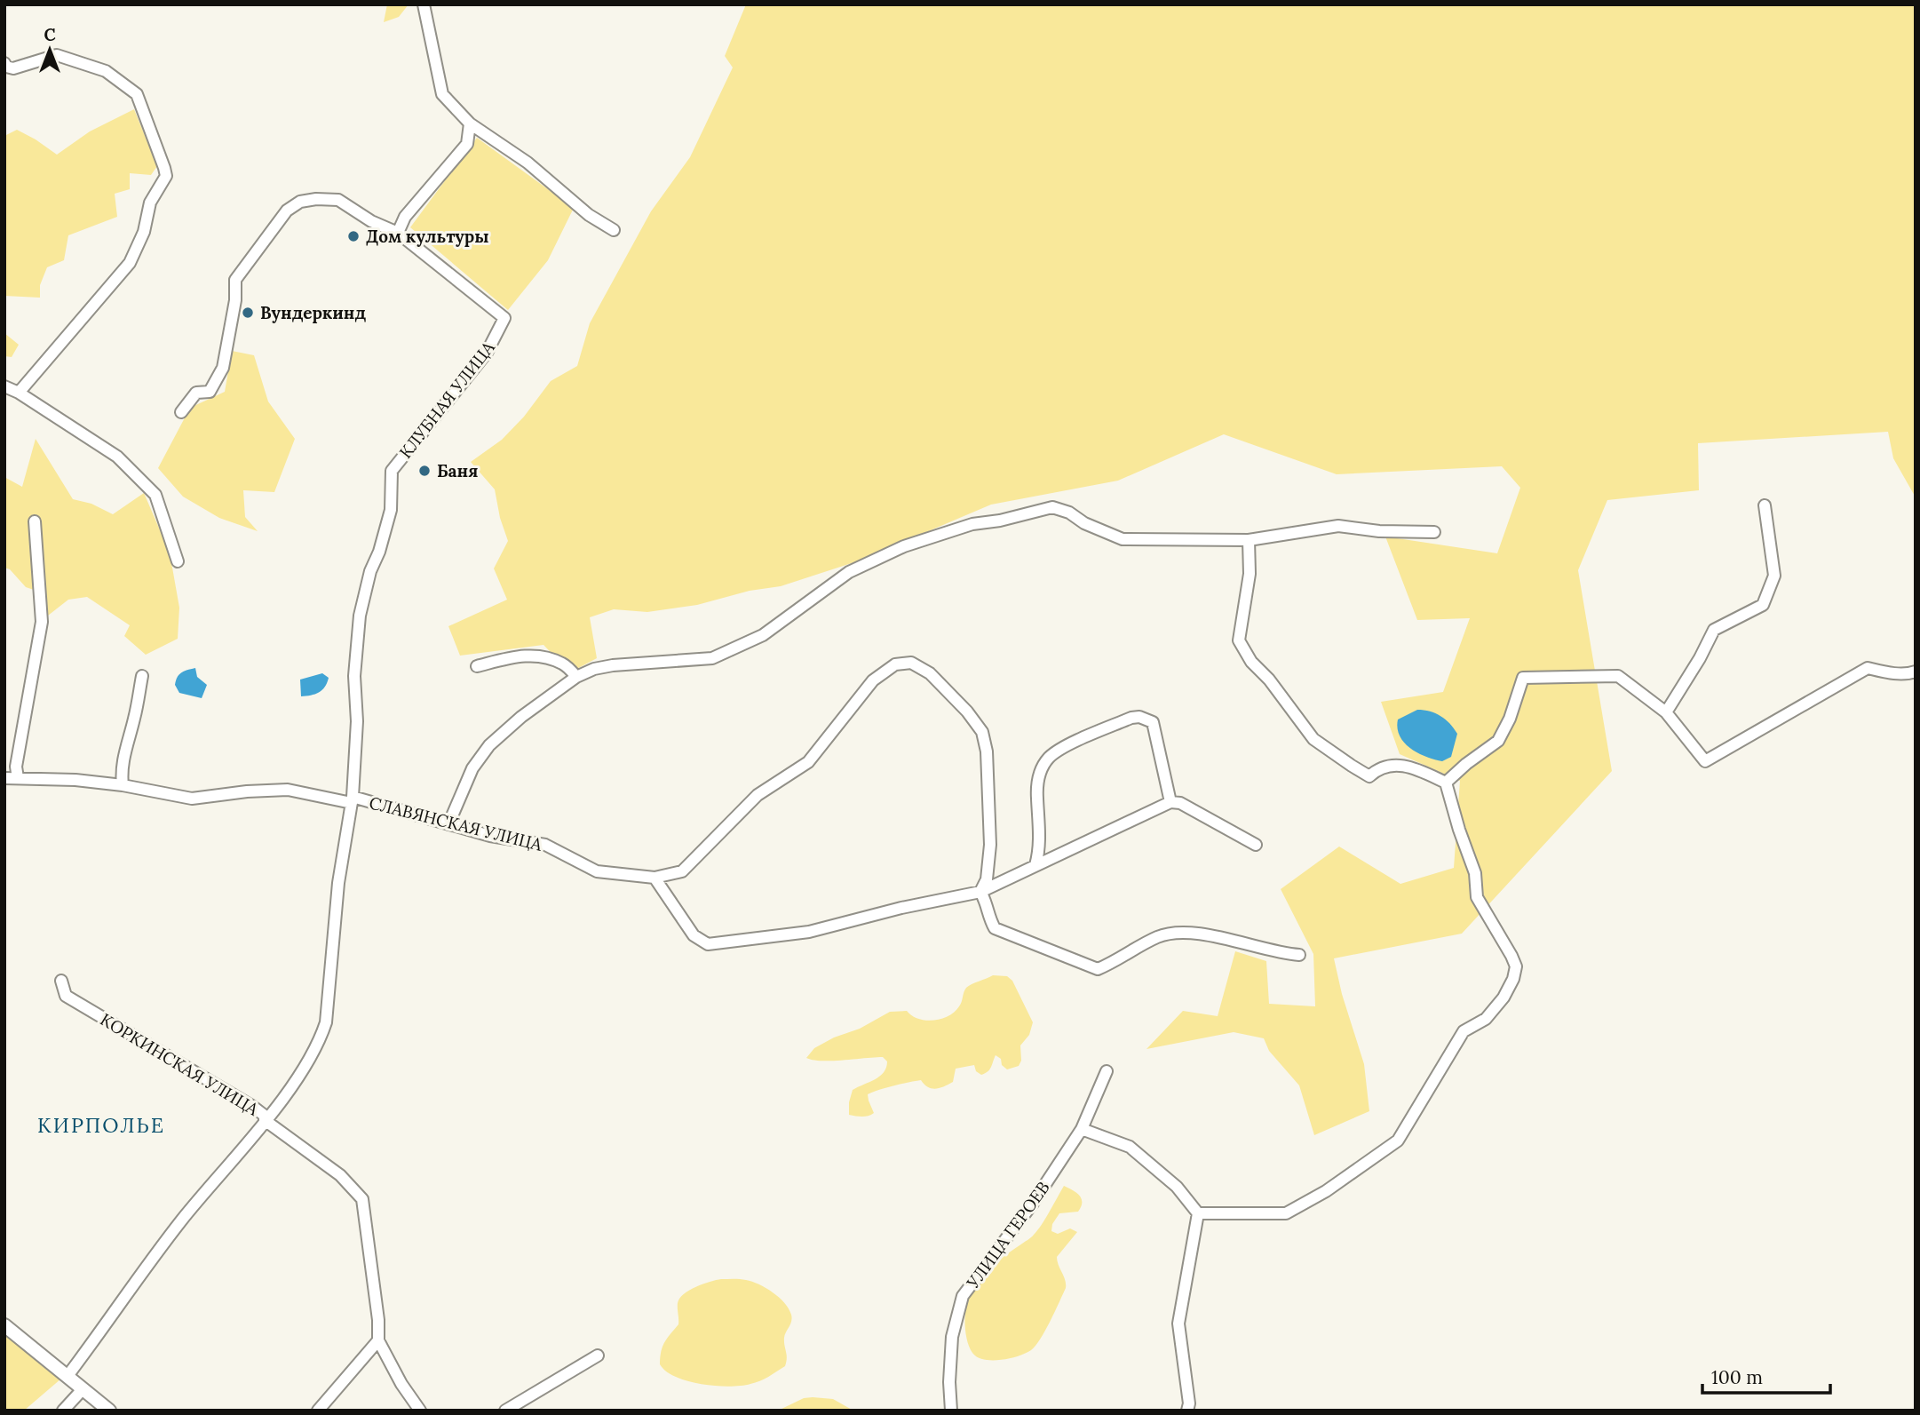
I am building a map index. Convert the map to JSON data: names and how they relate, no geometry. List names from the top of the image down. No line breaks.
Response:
{"streets":{"street":["КЛУБНАЯ УЛИЦА","СЛАВЯНСКАЯ УЛИЦА","КОРКИНСКАЯ УЛИЦА","УЛИЦА ГЕРОЕВ"]},"crossings":[["КЛУБНАЯ УЛИЦА","СЛАВЯНСКАЯ УЛИЦА"]],"districts":["КИРПОЛЬЕ"],"places":["Дом культуры","Вундеркинд","Баня"],"scale_bar":"100 m","north":"top"}
